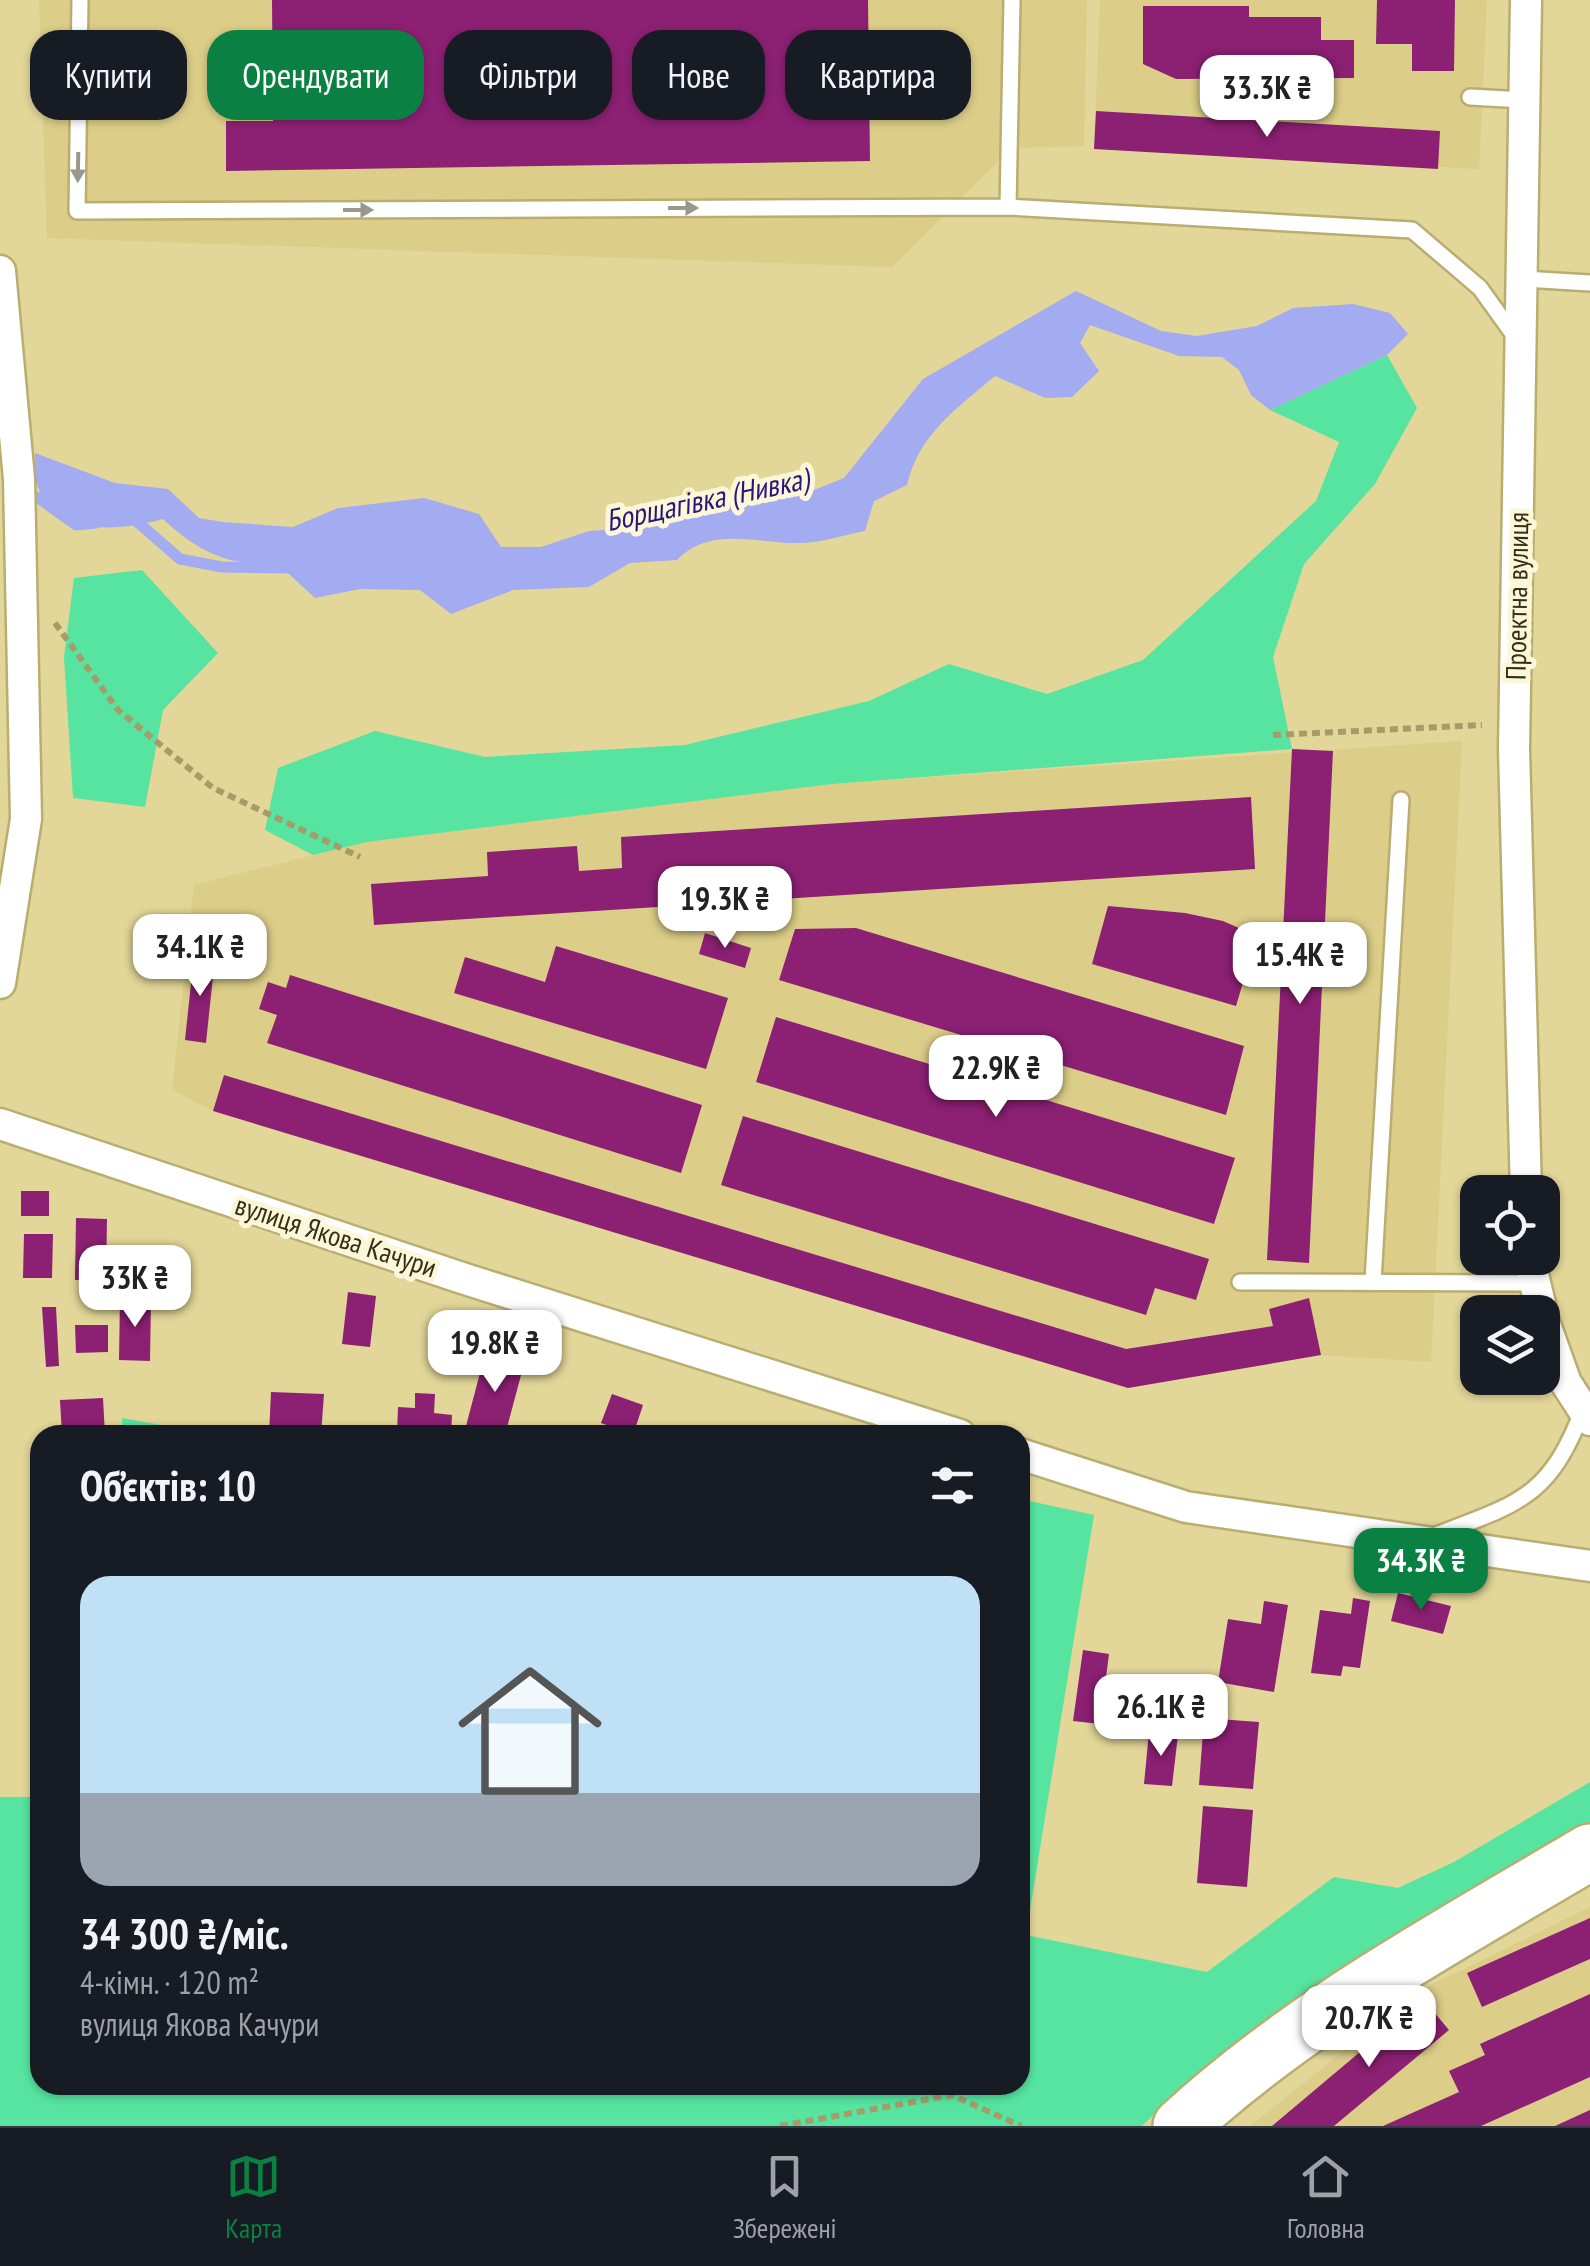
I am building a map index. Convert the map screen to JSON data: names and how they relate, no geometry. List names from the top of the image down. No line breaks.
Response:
{"streets":{"street":["Проектна вулиця","вулиця Якова Качури"]},"water":["Борщагівка (Нивка)"],"page":{"chip":["Купити","Орендувати","Фільтри","Нове","Квартира"],"price":["33.3K ₴","19.3K ₴","34.1K ₴","15.4K ₴","22.9K ₴","33K ₴","19.8K ₴","34.3K ₴","26.1K ₴","20.7K ₴"],"heading":"Об’єктів: 10","list":[{"name":"34 300 ₴/міс.","note":"4-кімн. · 120 m² · вулиця Якова Качури"}],"tabs":["Карта","Збережені","Головна"]}}
